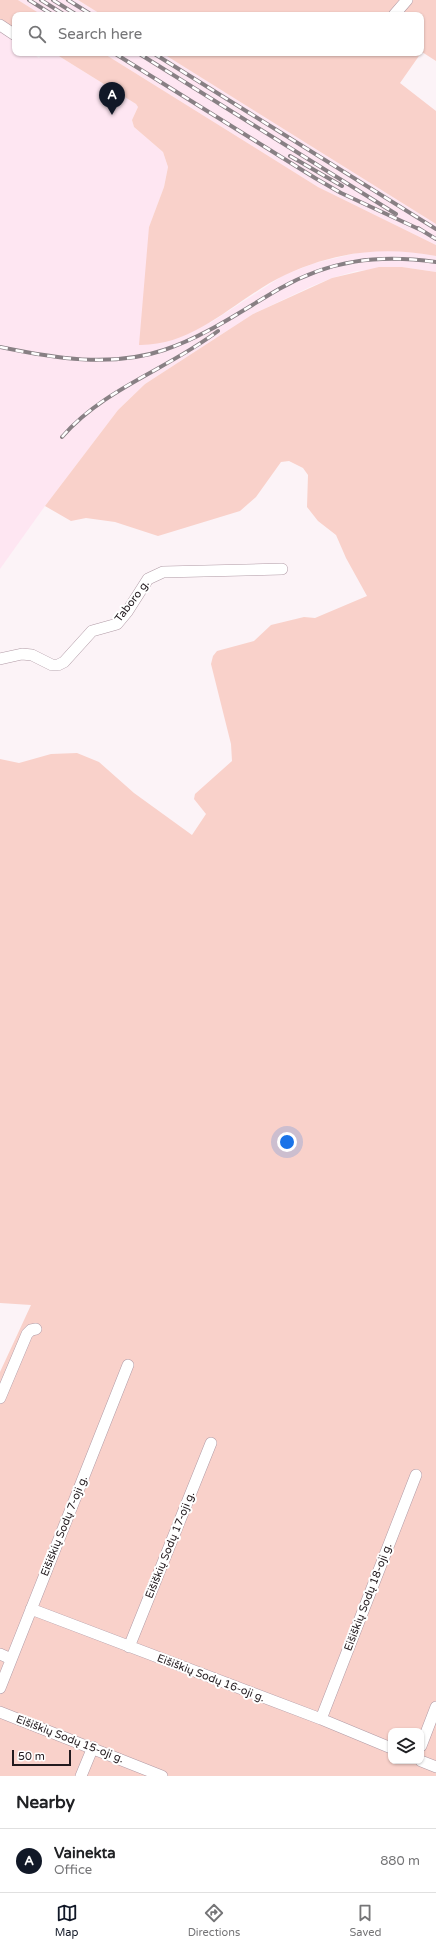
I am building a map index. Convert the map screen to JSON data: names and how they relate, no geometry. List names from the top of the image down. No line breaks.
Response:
{"streets":{"street":["Taboro g.","Eišiškių Sodų 7-oji g.","Eišiškių Sodų 17-oji g.","Eišiškių Sodų 18-oji g.","Eišiškių Sodų 16-oji g.","Eišiškių Sodų 15-oji g."]},"crossings":[["Eišiškių Sodų 7-oji g.","Eišiškių Sodų 16-oji g."],["Eišiškių Sodų 17-oji g.","Eišiškių Sodų 16-oji g."],["Eišiškių Sodų 18-oji g.","Eišiškių Sodų 16-oji g."]],"scale_bar":"50 m","page":{"search":"Search here","pins":"A","scale":"50 m","heading":"Nearby","list":[{"mark":"A","name":"Vainekta","note":"Office","value":"880 m"}],"nav":["Map","Directions","Saved"]}}
